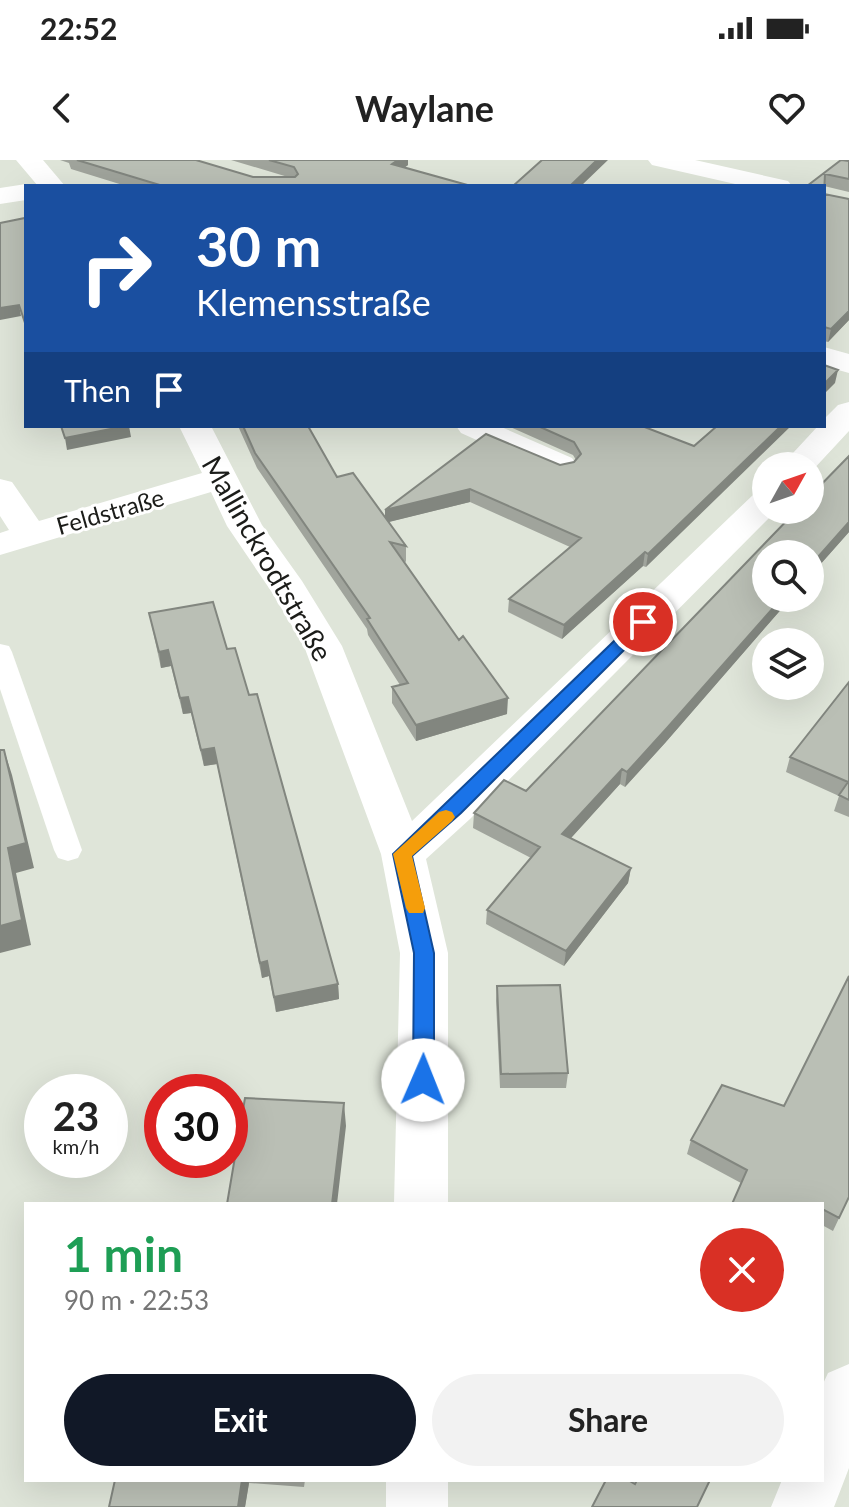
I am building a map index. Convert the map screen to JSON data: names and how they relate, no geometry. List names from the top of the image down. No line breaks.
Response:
{"streets":{"street":["Feldstraße","Mallinckrodtstraße"]},"crossings":[["Feldstraße","Mallinckrodtstraße"]],"north":"top right","page":{"status":"22:52","header":"Waylane","turn":["30 m","Klemensstraße"],"then":"Then","speed":"23 km/h","limit":"30","heading":["1 min","90 m · 22:53"],"buttons":["Exit","Share"]}}
